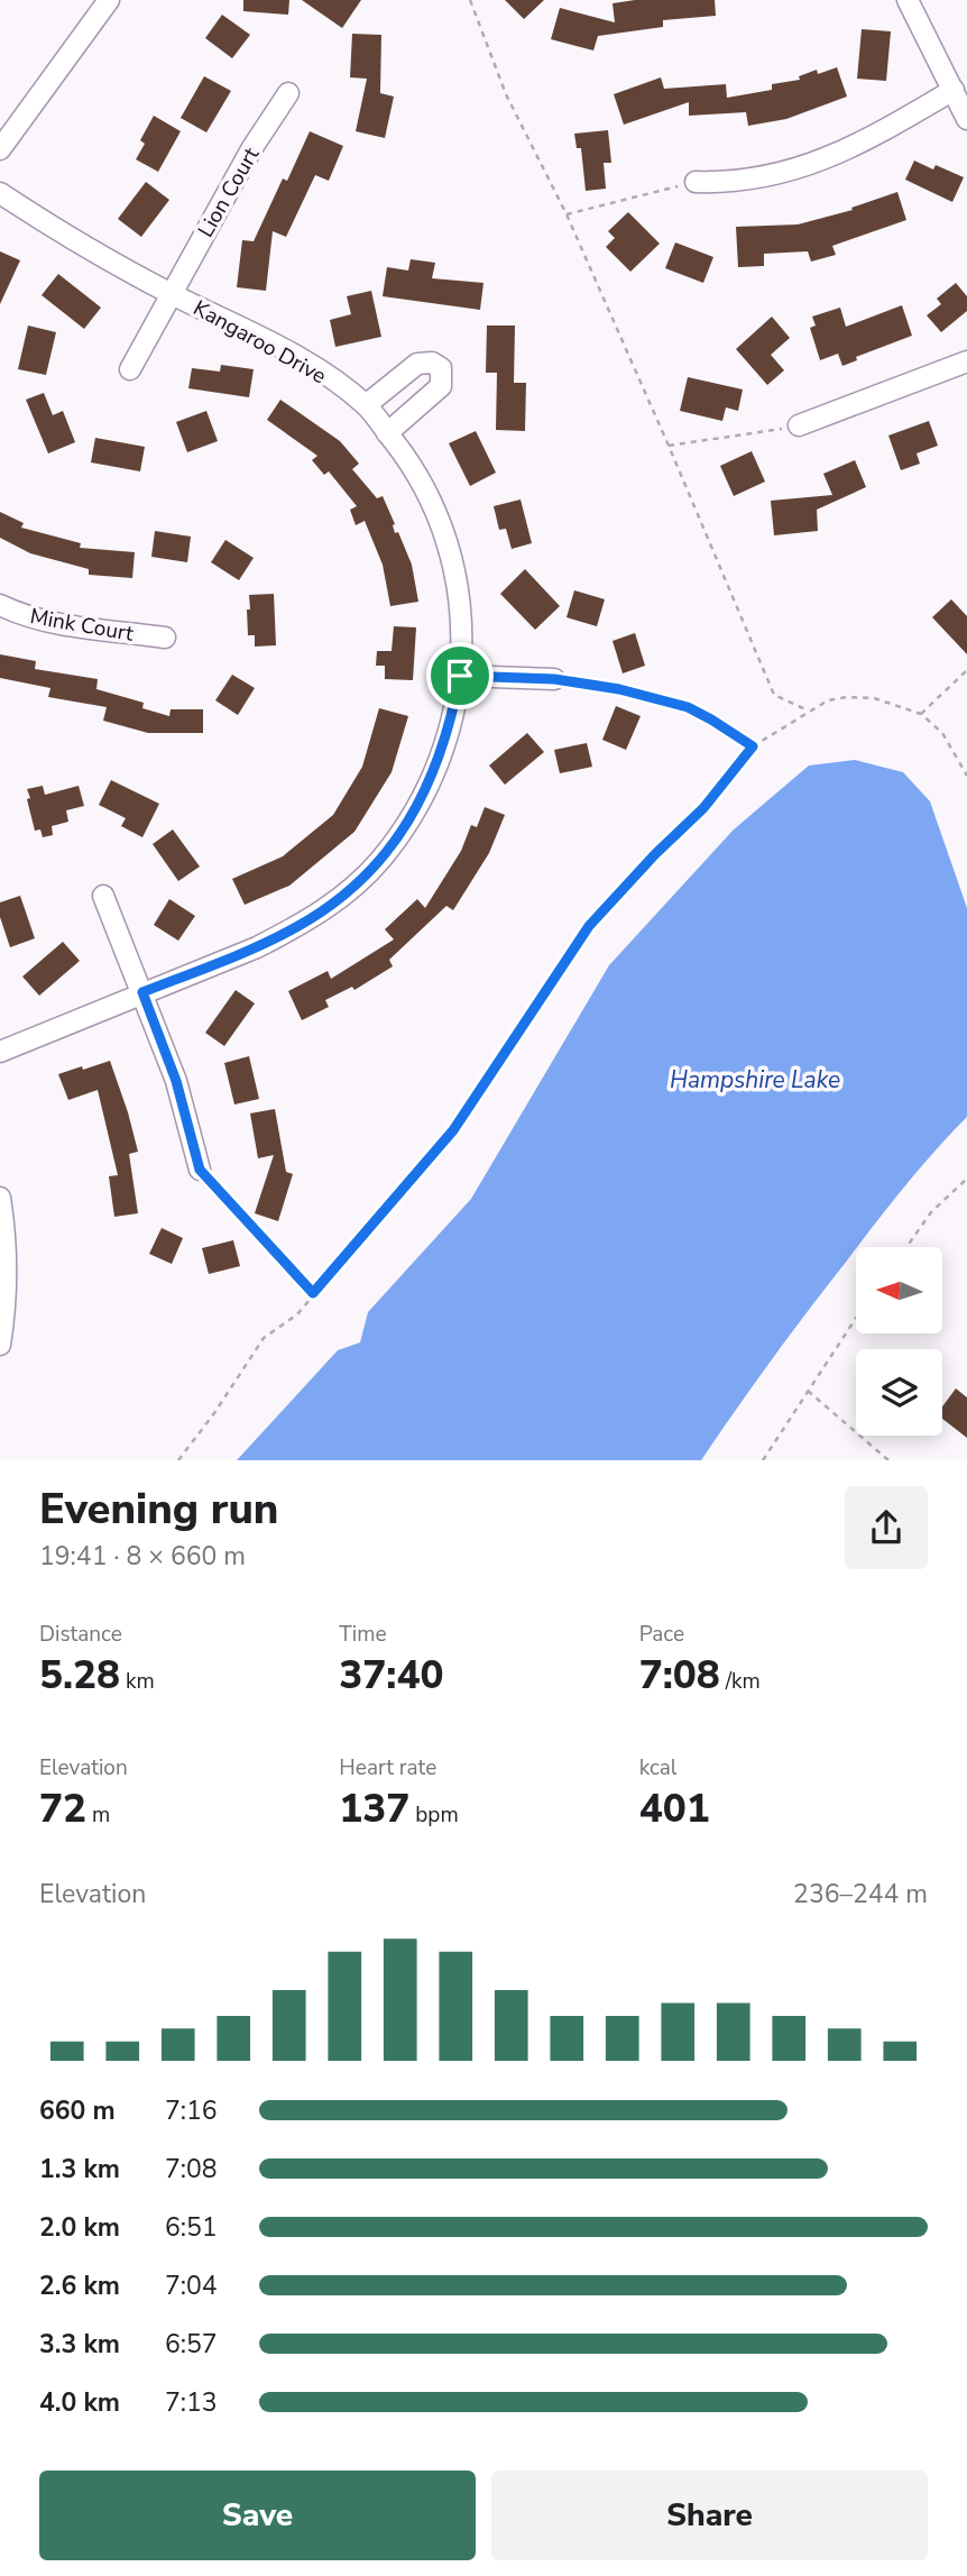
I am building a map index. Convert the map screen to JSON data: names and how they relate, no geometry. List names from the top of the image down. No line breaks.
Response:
{"streets":{"street":["Lion Court","Kangaroo Drive","Mink Court"]},"crossings":[["Lion Court","Kangaroo Drive"]],"water":["Hampshire Lake"],"north":"left","page":{"heading":["Evening run","19:41 · 8 × 660 m"],"stats":[["Distance","5.28 km"],["Time","37:40"],["Pace","7:08 /km"],["Elevation","72 m"],["Heart rate","137 bpm"],["kcal","401"]],"chart":["Elevation","236–244 m"],"list":[{"name":"660 m","note":"7:16"},{"name":"1.3 km","note":"7:08"},{"name":"2.0 km","note":"6:51"},{"name":"2.6 km","note":"7:04"},{"name":"3.3 km","note":"6:57"},{"name":"4.0 km","note":"7:13"}],"buttons":["Save","Share"]}}
